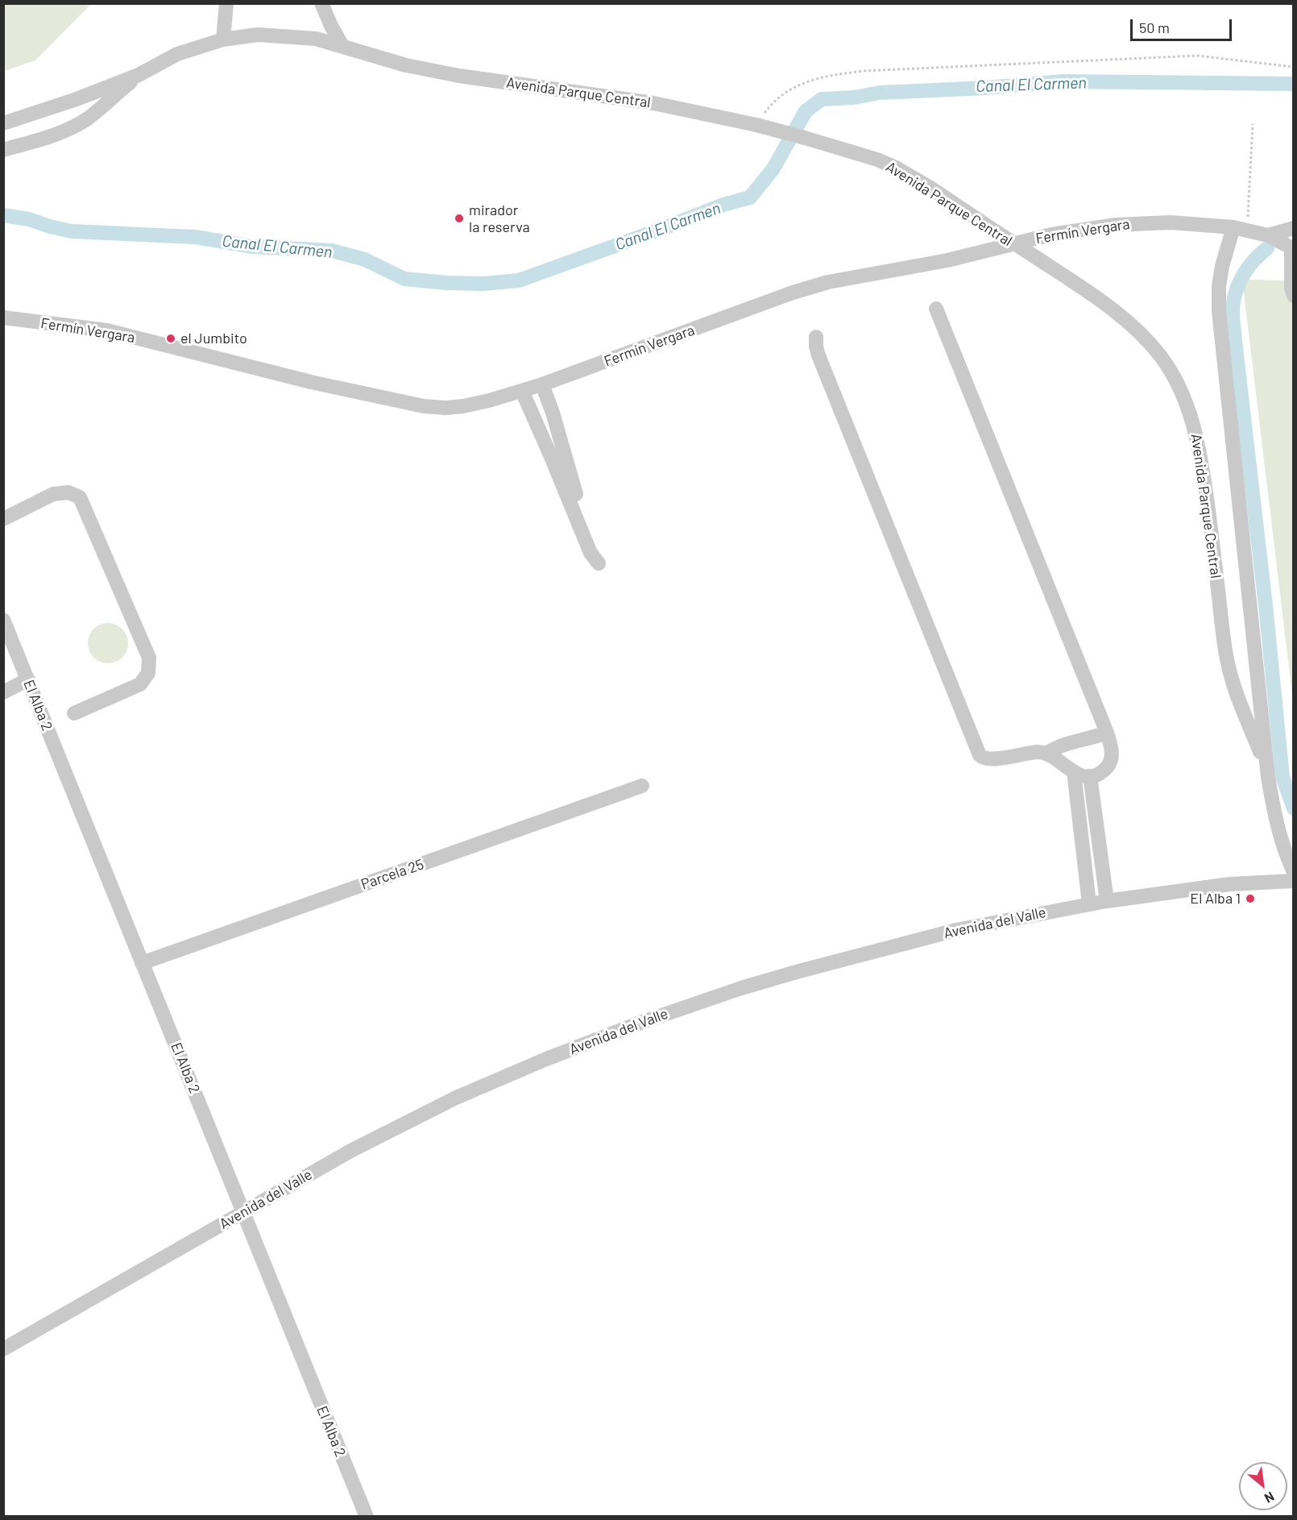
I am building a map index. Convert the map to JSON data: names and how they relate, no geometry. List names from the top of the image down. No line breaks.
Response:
{"streets":{"street":["Avenida Parque Central","Fermín Vergara","El Alba 2","Parcela 25","Avenida del Valle"]},"crossings":[["El Alba 2","Parcela 25"],["El Alba 2","Avenida del Valle"]],"water":["Canal El Carmen"],"places":["mirador la reserva","el Jumbito","El Alba 1"],"scale_bar":"50 m","north":"bottom right"}
